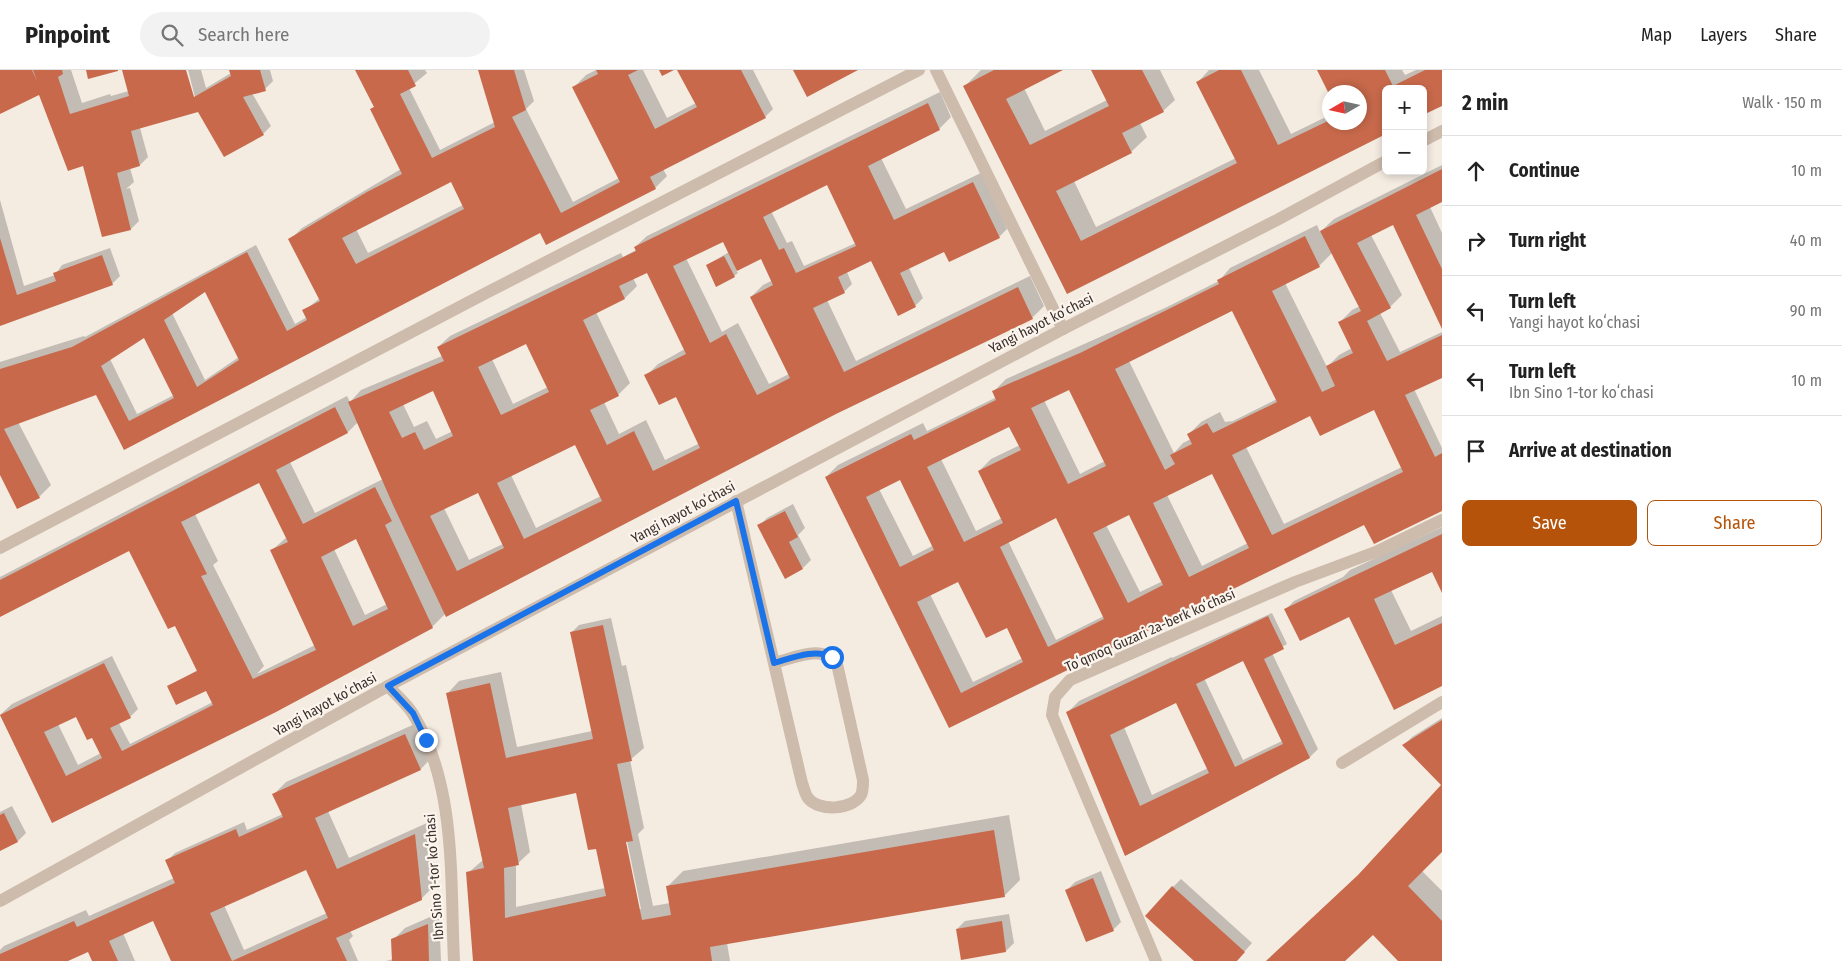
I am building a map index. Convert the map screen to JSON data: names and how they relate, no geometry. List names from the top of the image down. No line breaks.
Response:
{"streets":{"street":["Yangi hayot koʻchasi","Toʻqmoq Guzari 2a-berk koʻchasi","Ibn Sino 1-tor koʻchasi"]},"crossings":[["Yangi hayot koʻchasi","Ibn Sino 1-tor koʻchasi"]],"north":"left","page":{"header":"Pinpoint","search":"Search here","nav":["Map","Layers","Share"],"heading":["2 min","Walk · 150 m"],"map_buttons":["+","−"],"list":[["Continue","10 m"],["Turn right","40 m"],["Turn left","Yangi hayot koʻchasi","90 m"],["Turn left","Ibn Sino 1-tor koʻchasi","10 m"],"Arrive at destination"],"buttons":["Save","Share"]}}
